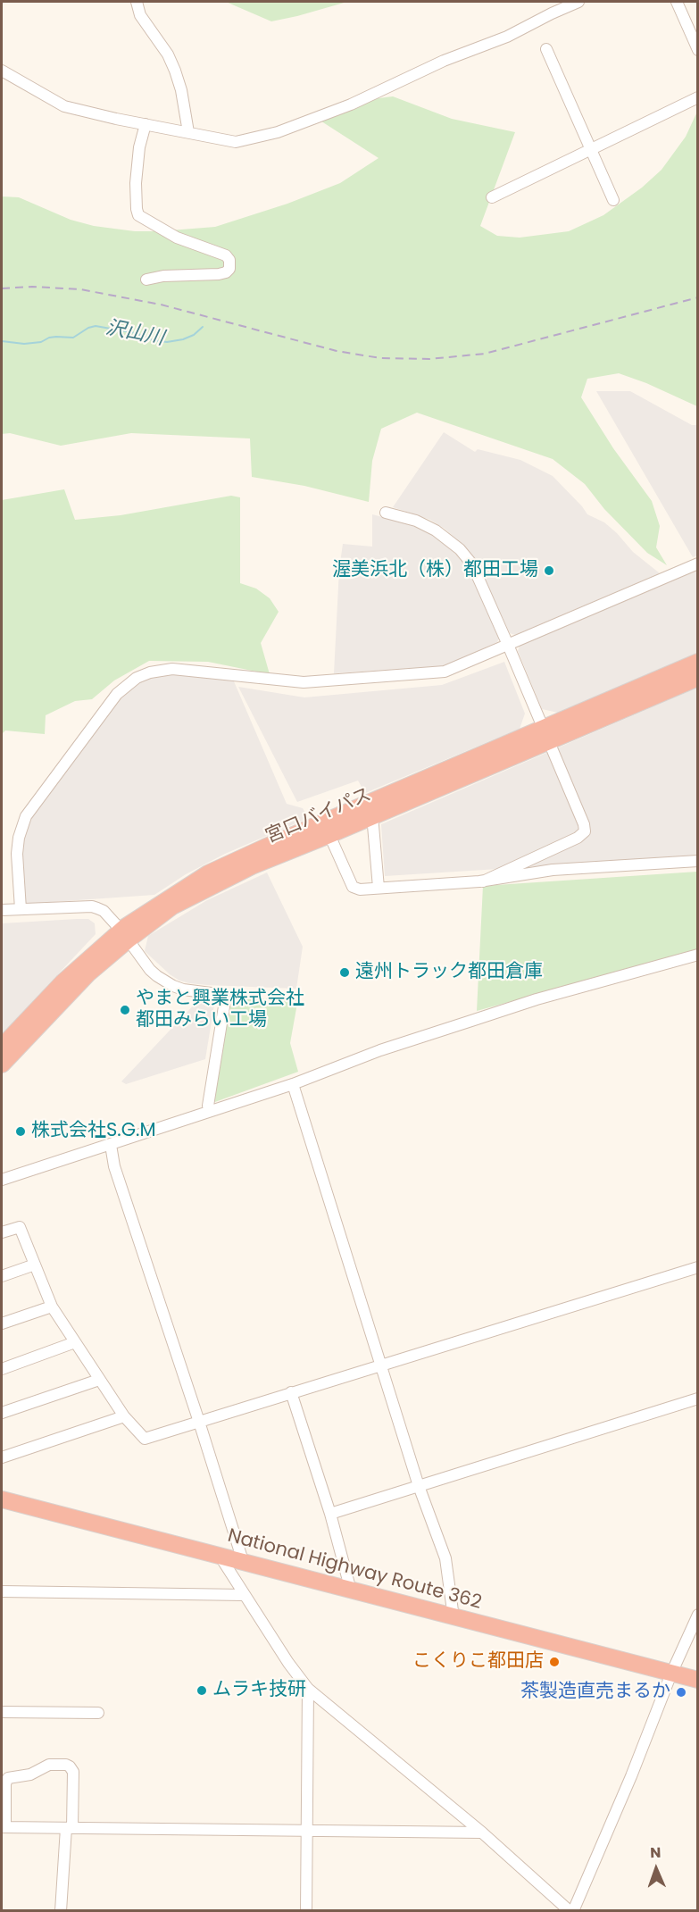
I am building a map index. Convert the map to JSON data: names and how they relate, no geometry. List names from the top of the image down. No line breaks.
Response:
{"streets":{"highway":["宮口バイパス","National Highway Route 362"]},"water":["沢山川"],"places":["渥美浜北（株）都田工場","遠州トラック都田倉庫","やまと興業株式会社 都田みらい工場","株式会社S.G.M","こくりこ都田店","ムラキ技研","茶製造直売まるか"],"north":"top"}
